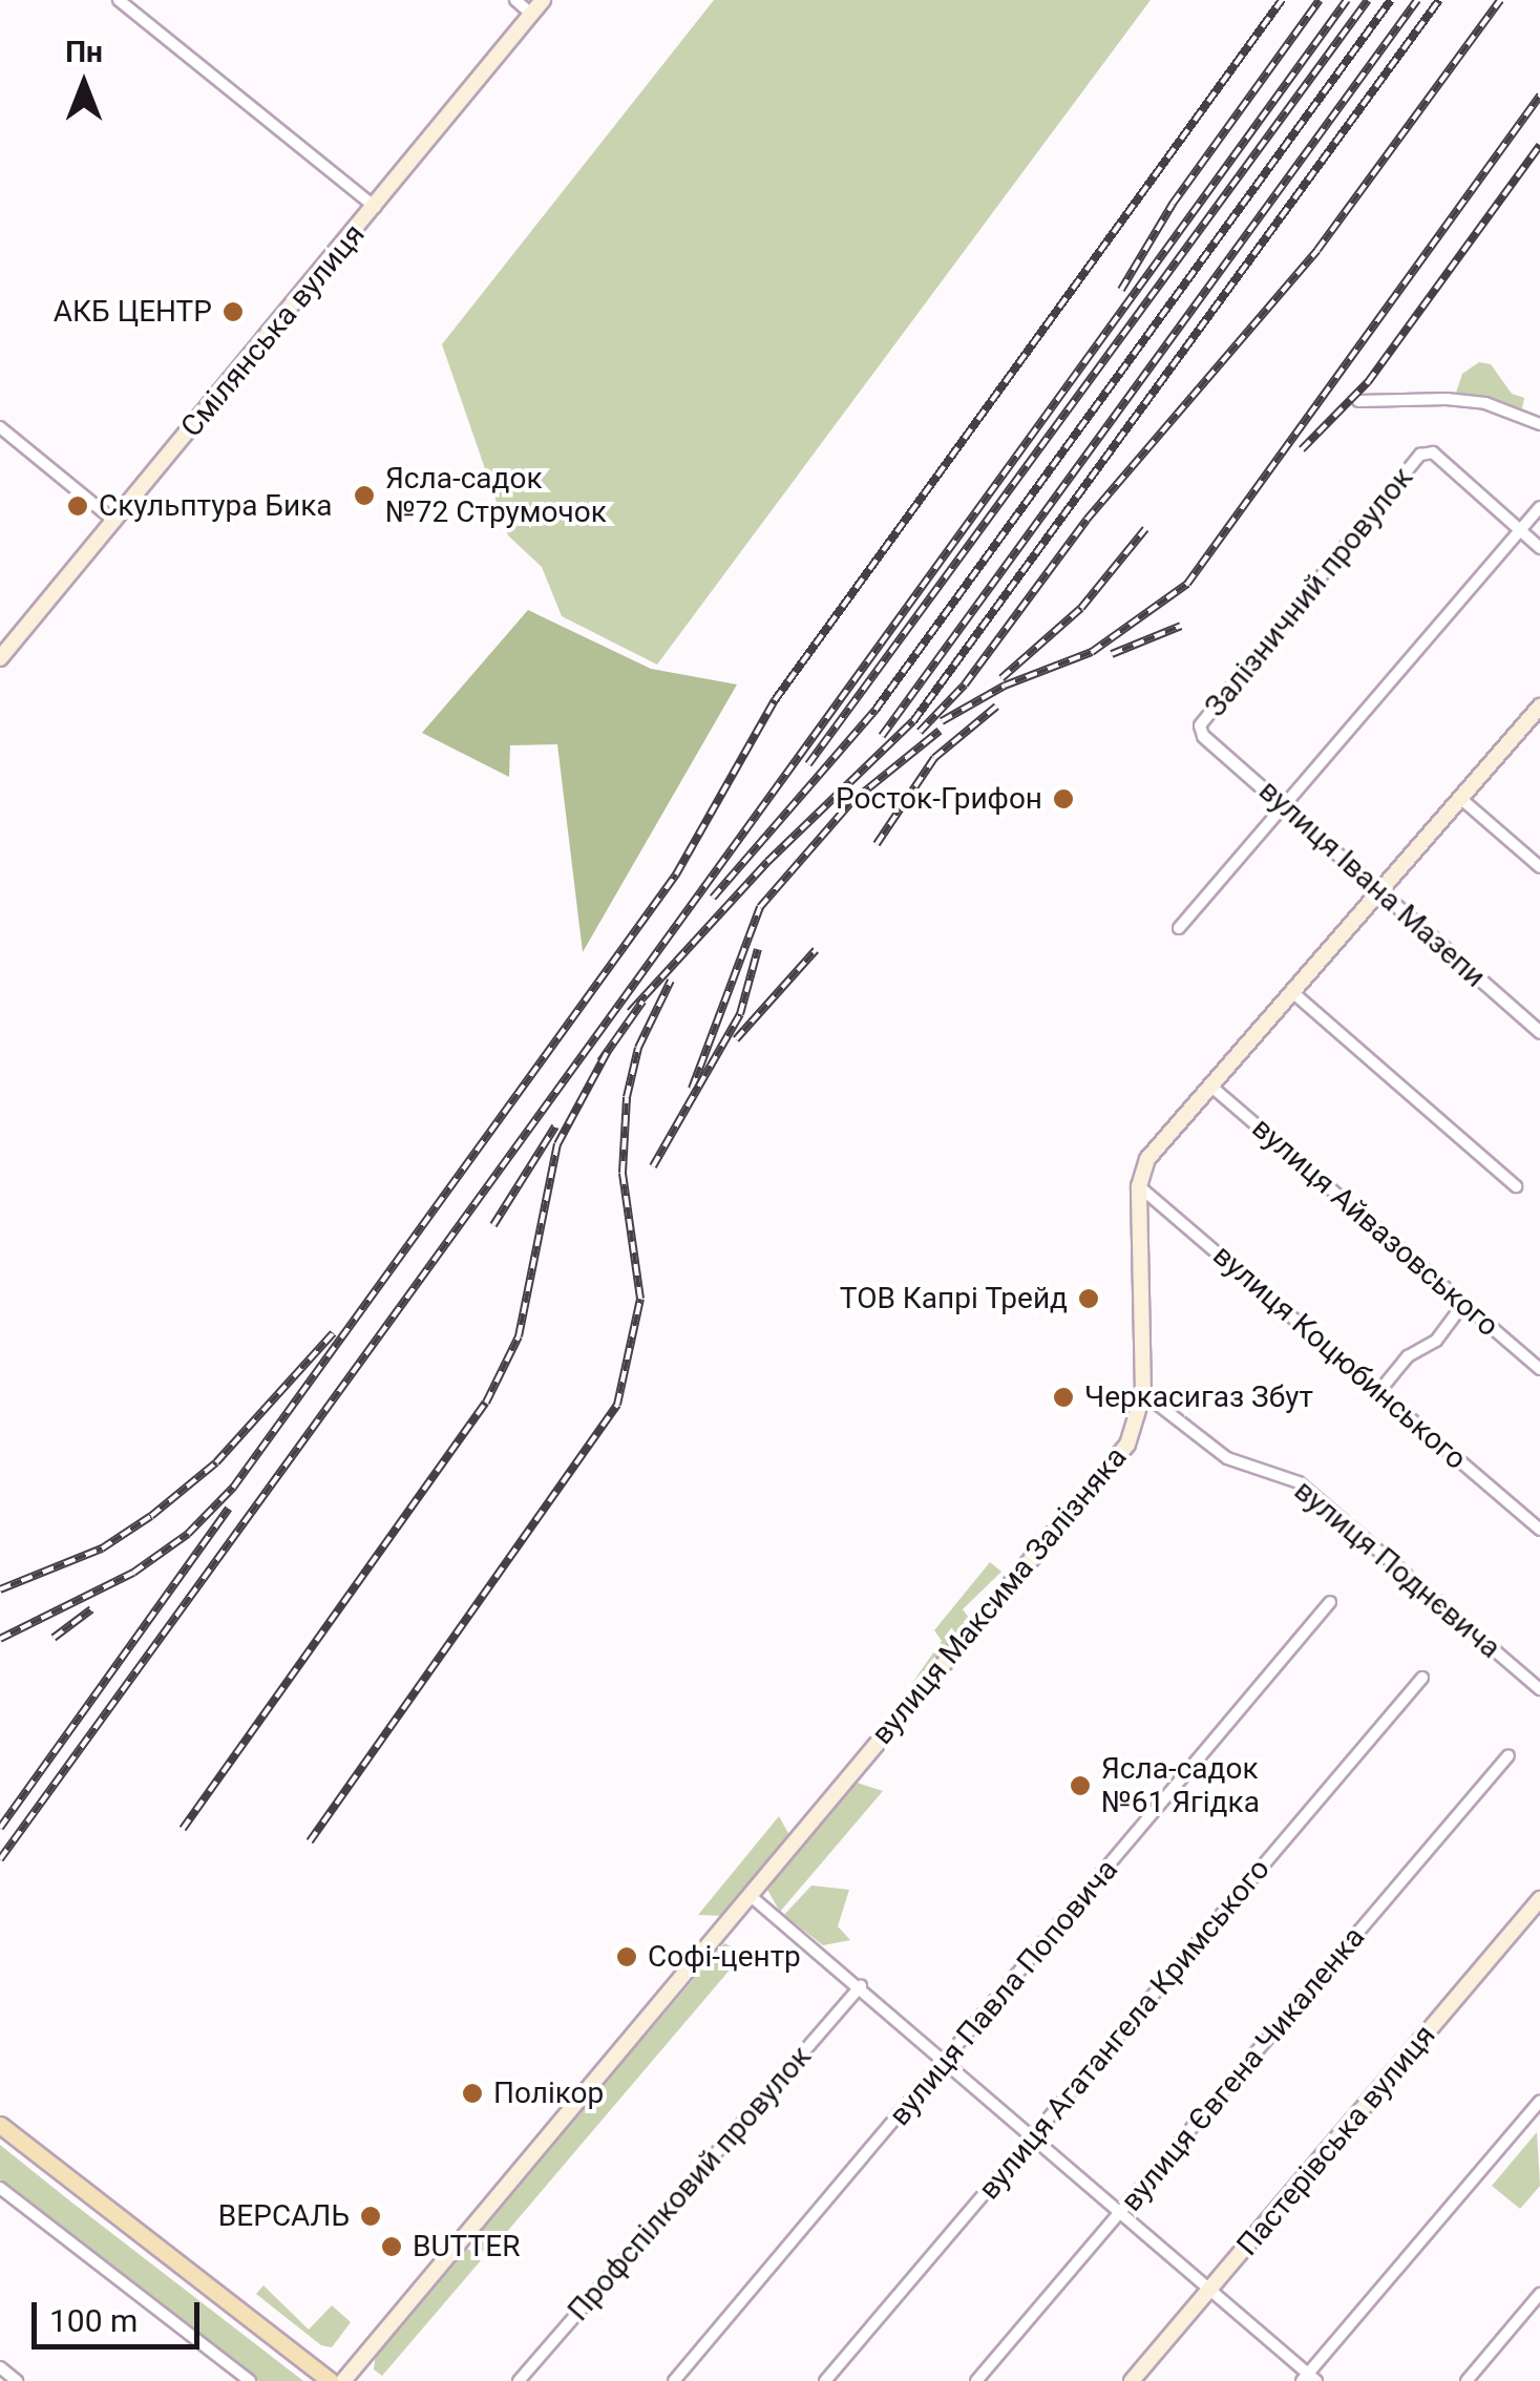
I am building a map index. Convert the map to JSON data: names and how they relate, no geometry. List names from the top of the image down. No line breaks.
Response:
{"streets":{"main road":["Смілянська вулиця","вулиця Максима Залізняка","Пастерівська вулиця"],"street":["Залізничний провулок","вулиця Івана Мазепи","вулиця Айвазовського","вулиця Коцюбинського","вулиця Поднєвича","вулиця Павла Поповича","вулиця Агатангела Кримського","вулиця Євгена Чикаленка","Профспілковий провулок"]},"crossings":[["Залізничний провулок","вулиця Івана Мазепи"],["вулиця Івана Мазепи","вулиця Максима Залізняка"],["вулиця Айвазовського","вулиця Максима Залізняка"],["вулиця Коцюбинського","вулиця Максима Залізняка"],["вулиця Поднєвича","вулиця Максима Залізняка"]],"places":["АКБ ЦЕНТР","Ясла-садок №72 Струмочок","Cкульптура Бика","Росток-Грифон","ТОВ Капрі Трейд","Черкасигаз Збут","Ясла-садок №61 Ягідка","Софі-центр","Полікор","ВЕРСАЛЬ","BUTTER"],"scale_bar":"100 m","north":"top"}
